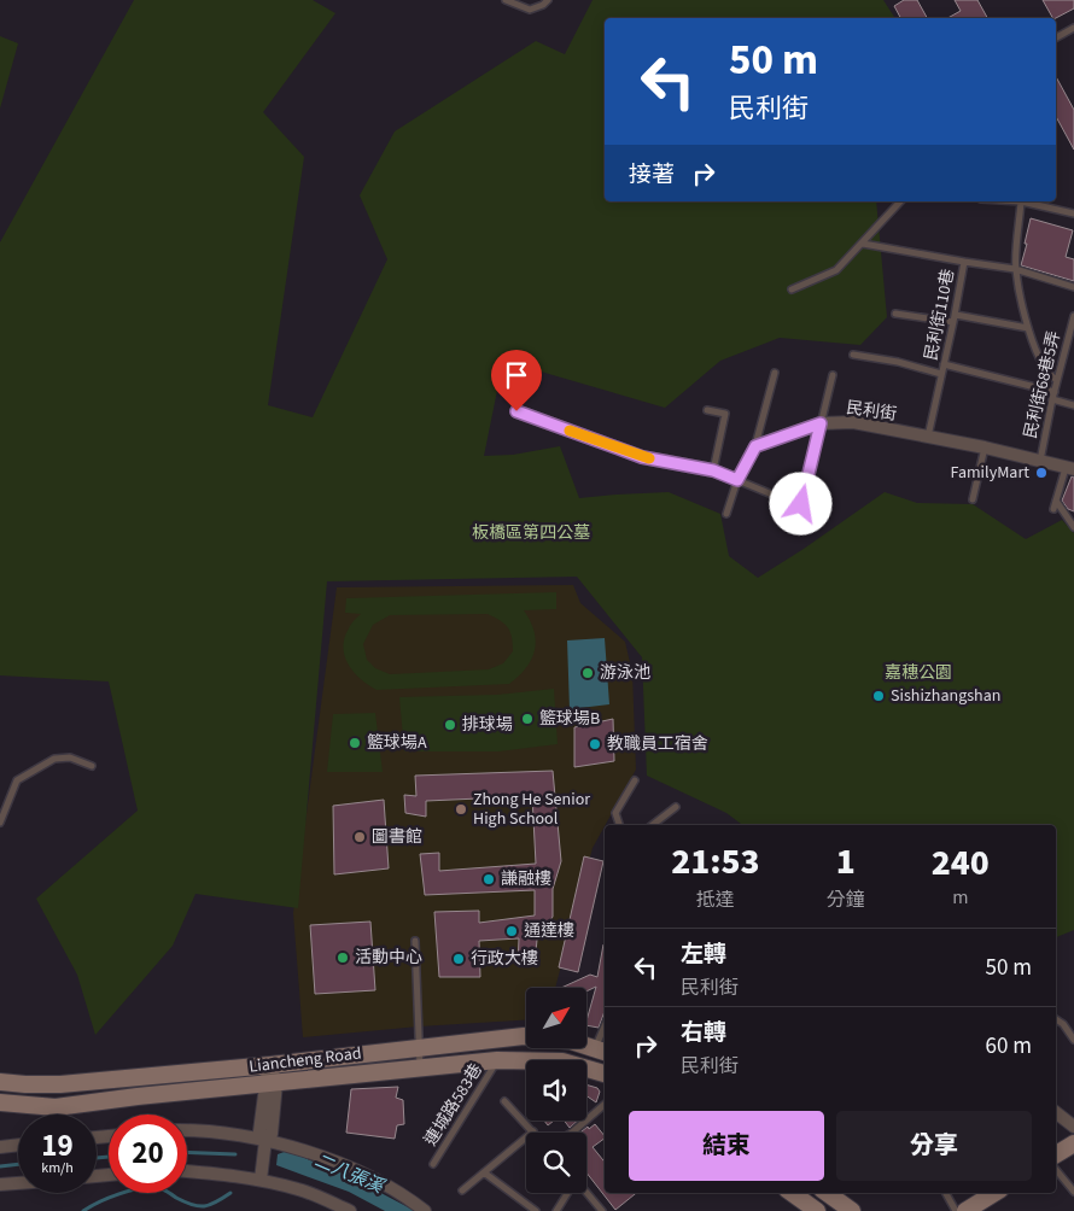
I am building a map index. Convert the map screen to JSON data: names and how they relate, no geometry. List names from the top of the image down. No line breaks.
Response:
{"streets":{"main road":["Liancheng Road"],"street":["民利街"],"lane":["民利街110巷","民利街68巷5弄","連城路583巷"]},"crossings":[["民利街110巷","民利街"],["民利街68巷5弄","民利街"],["Liancheng Road","連城路583巷"]],"water":["二八張溪"],"parks":["板橋區第四公墓","嘉穗公園"],"places":["FamilyMart","游泳池","Sishizhangshan","籃球場B","排球場","籃球場A","教職員工宿舍","Zhong He Senior High School","圖書館","謙融樓","通達樓","活動中心","行政大樓"],"north":"top right","page":{"turn":["50 m","民利街"],"then":"接著","eta":["21:53","抵達","1","分鐘","240","m"],"list":[{"name":"左轉","note":"民利街","value":"50 m"},{"name":"右轉","note":"民利街","value":"60 m"}],"buttons":["結束","分享"],"speed":"19 km/h","limit":"20"}}
